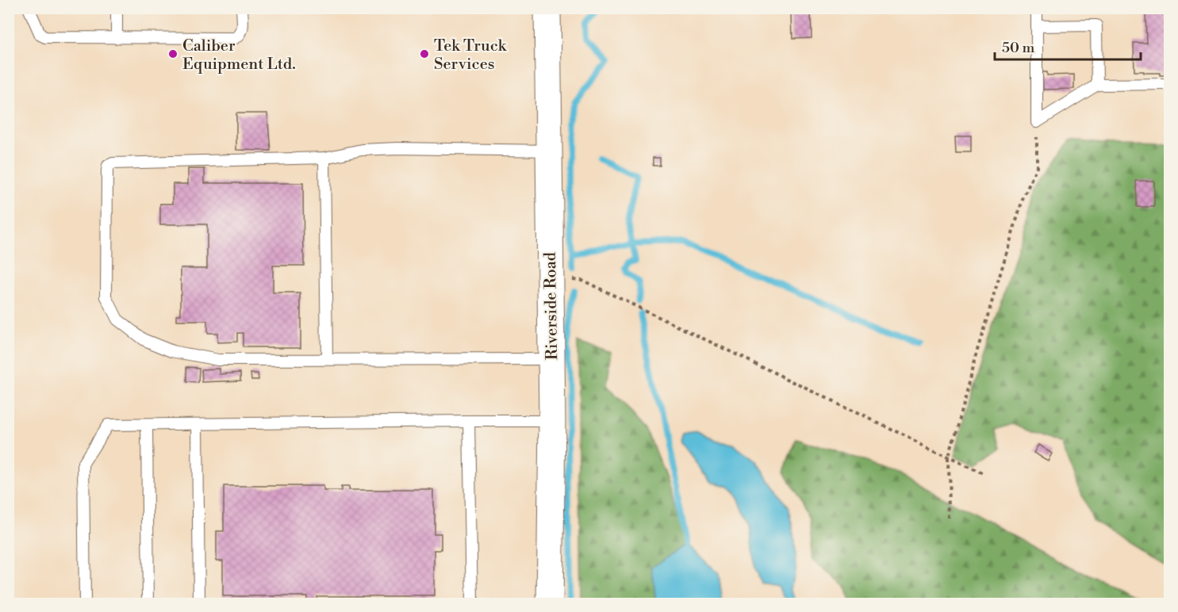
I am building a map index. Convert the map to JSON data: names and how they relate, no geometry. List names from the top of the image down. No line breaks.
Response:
{"streets":{"street":["Riverside Road"]},"places":["Caliber Equipment Ltd.","Tek Truck Services"],"scale_bar":"50 m"}
